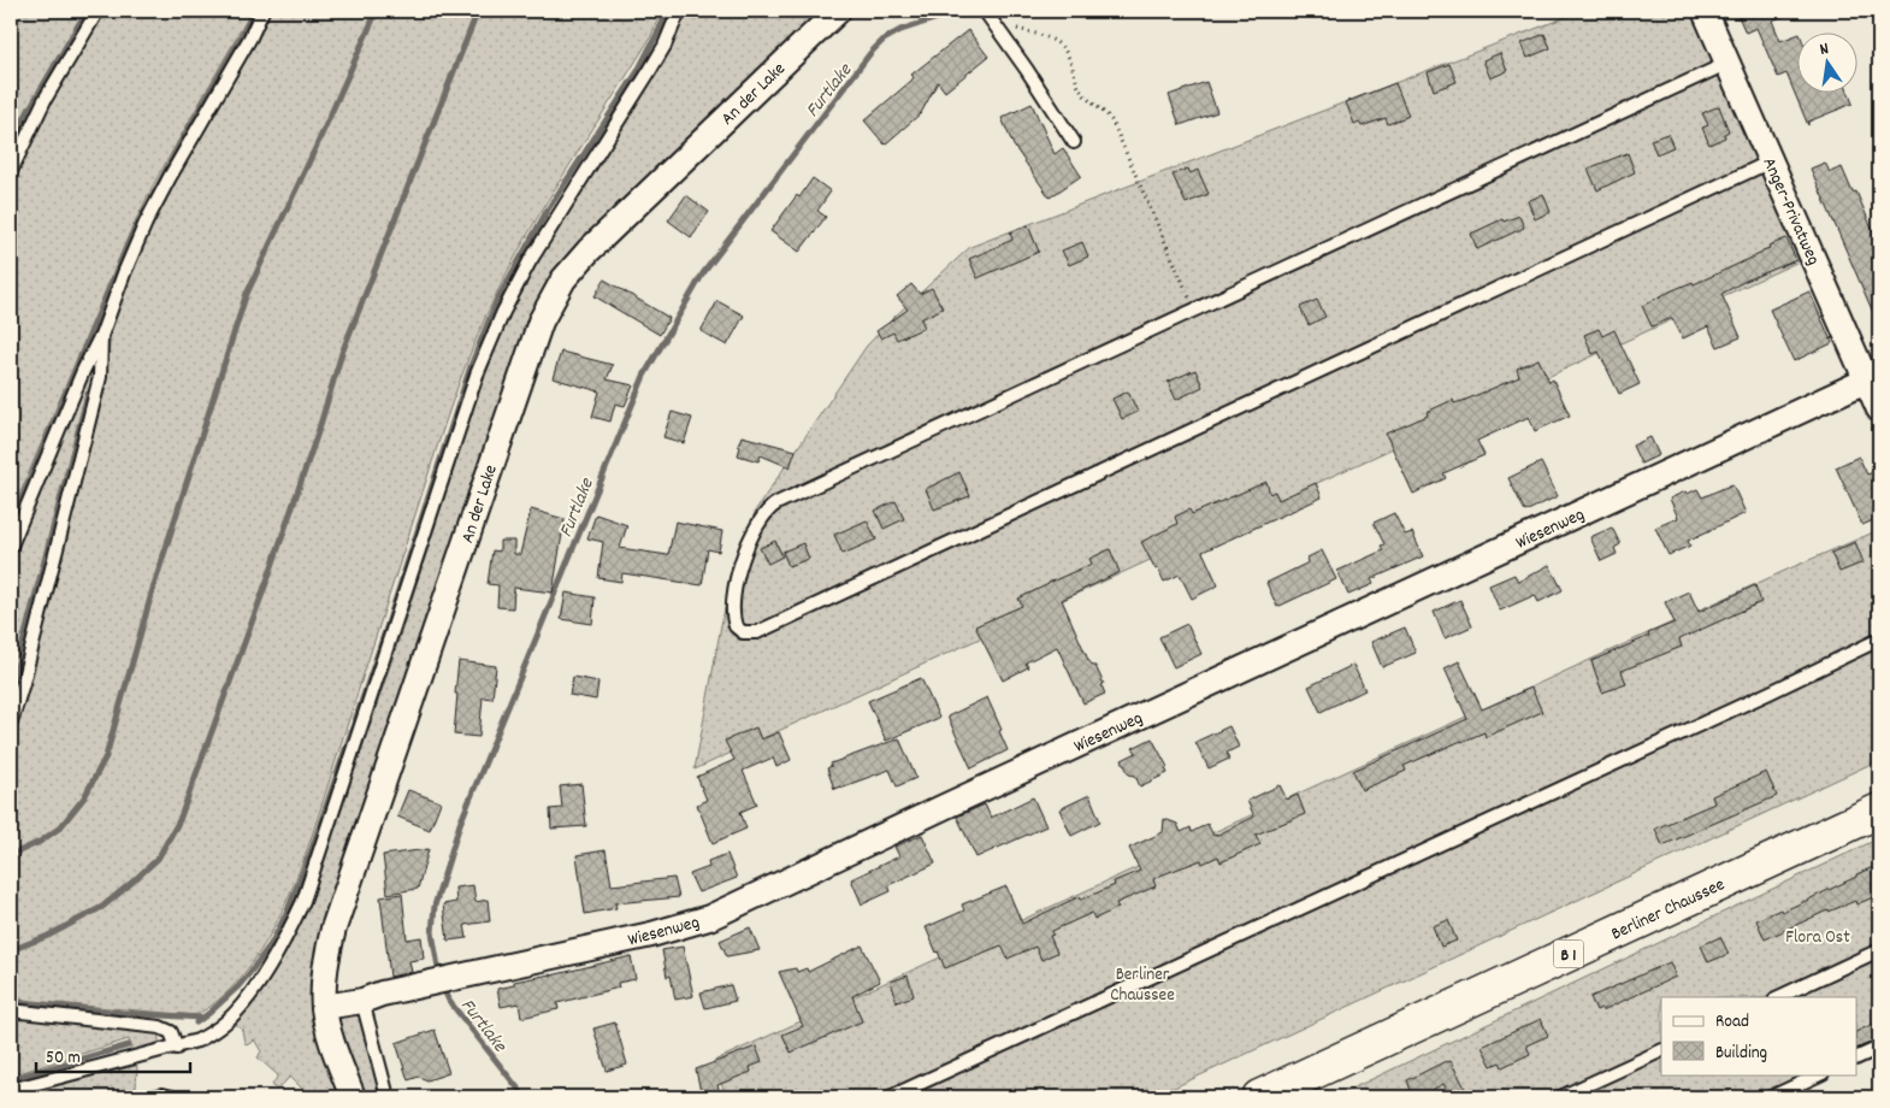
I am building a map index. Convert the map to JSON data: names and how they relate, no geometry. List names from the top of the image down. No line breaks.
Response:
{"streets":{"main road":["Berliner Chaussee","B 1"],"street":["An der Lake","Anger-Privatweg","Wiesenweg"]},"crossings":[["An der Lake","Wiesenweg"],["Anger-Privatweg","Wiesenweg"]],"water":["Furtlake"],"parks":["Flora Ost","Berliner Chaussee"],"legend":["Road","Building"],"scale_bar":"50 m","north":"top"}
